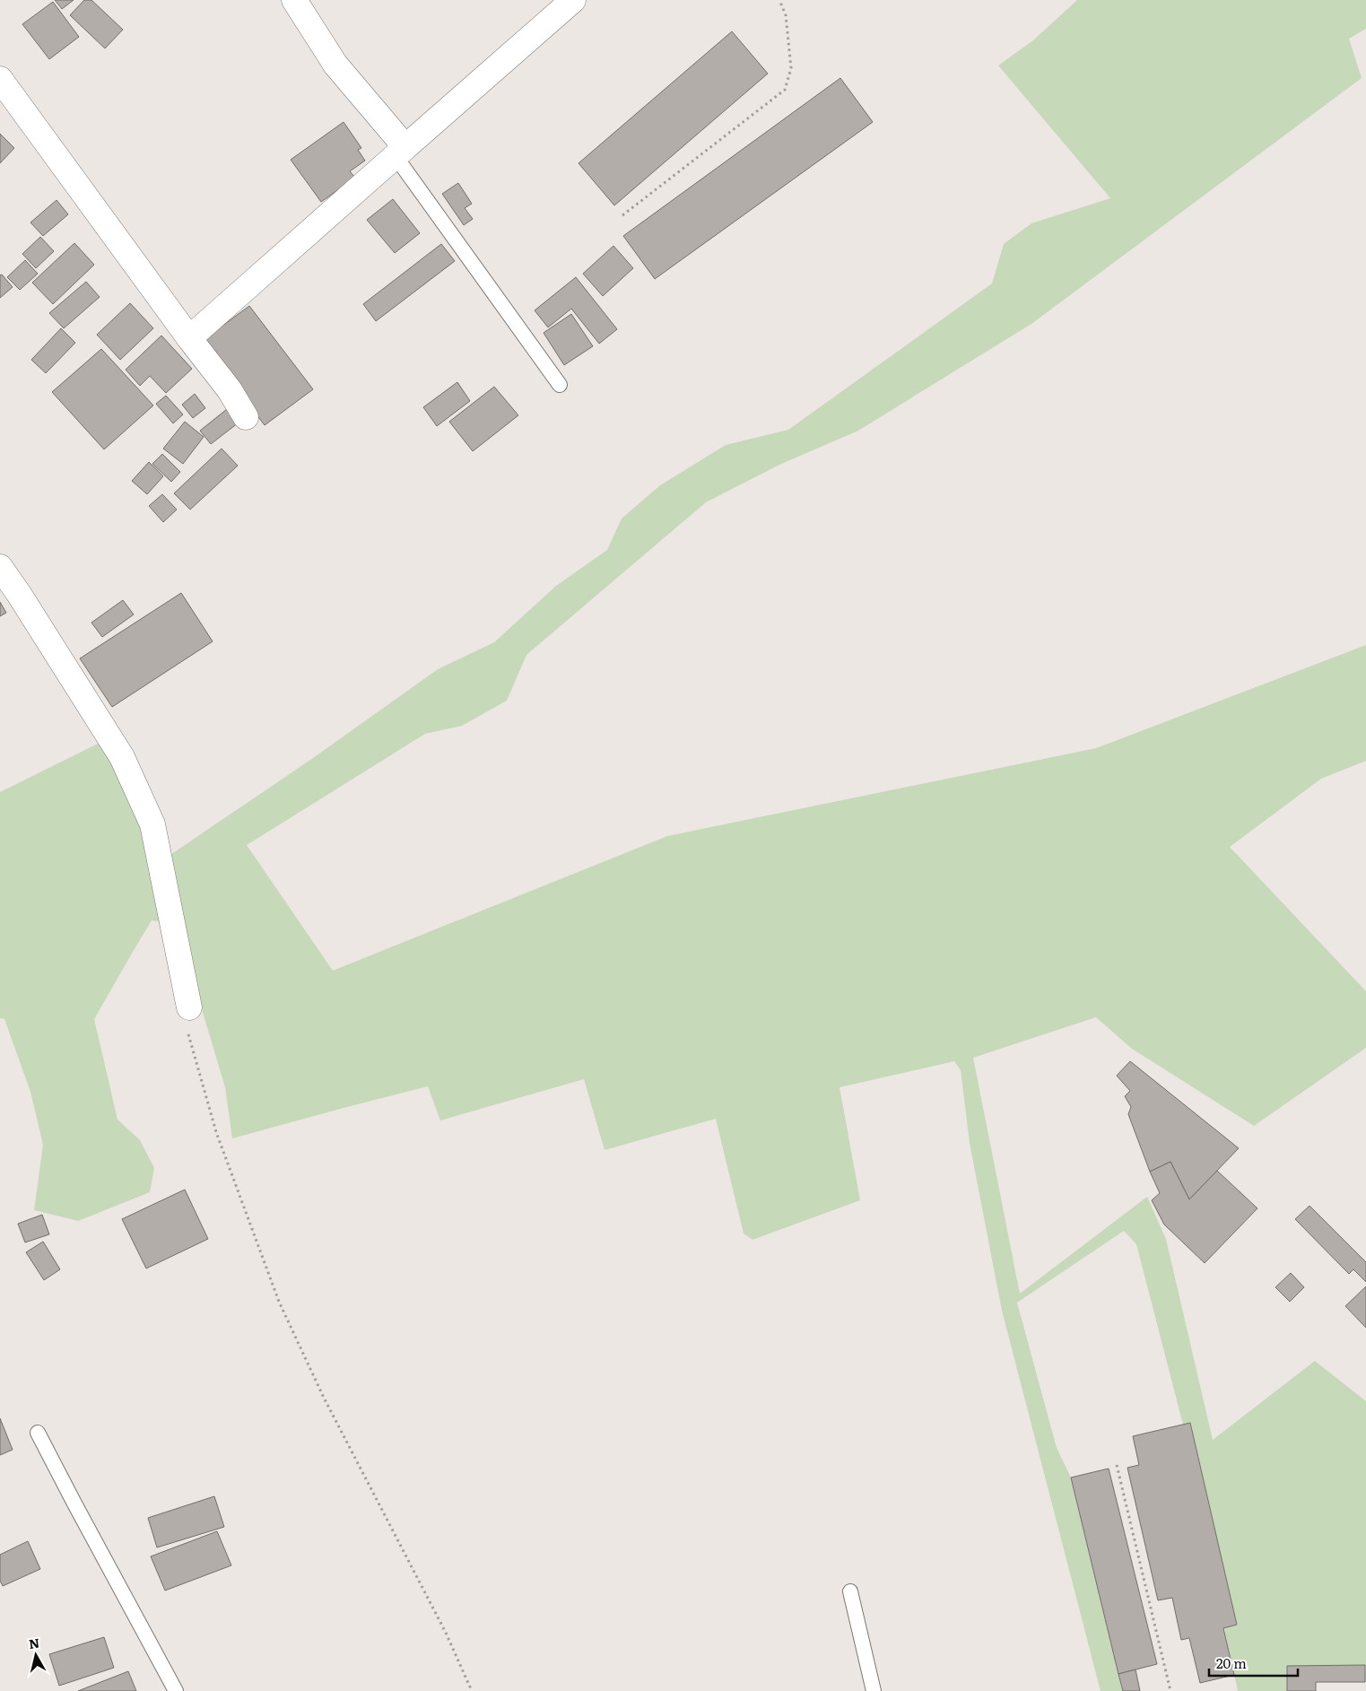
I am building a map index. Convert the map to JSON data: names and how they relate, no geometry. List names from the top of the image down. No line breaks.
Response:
{"scale_bar":"20 m","north":"top"}
